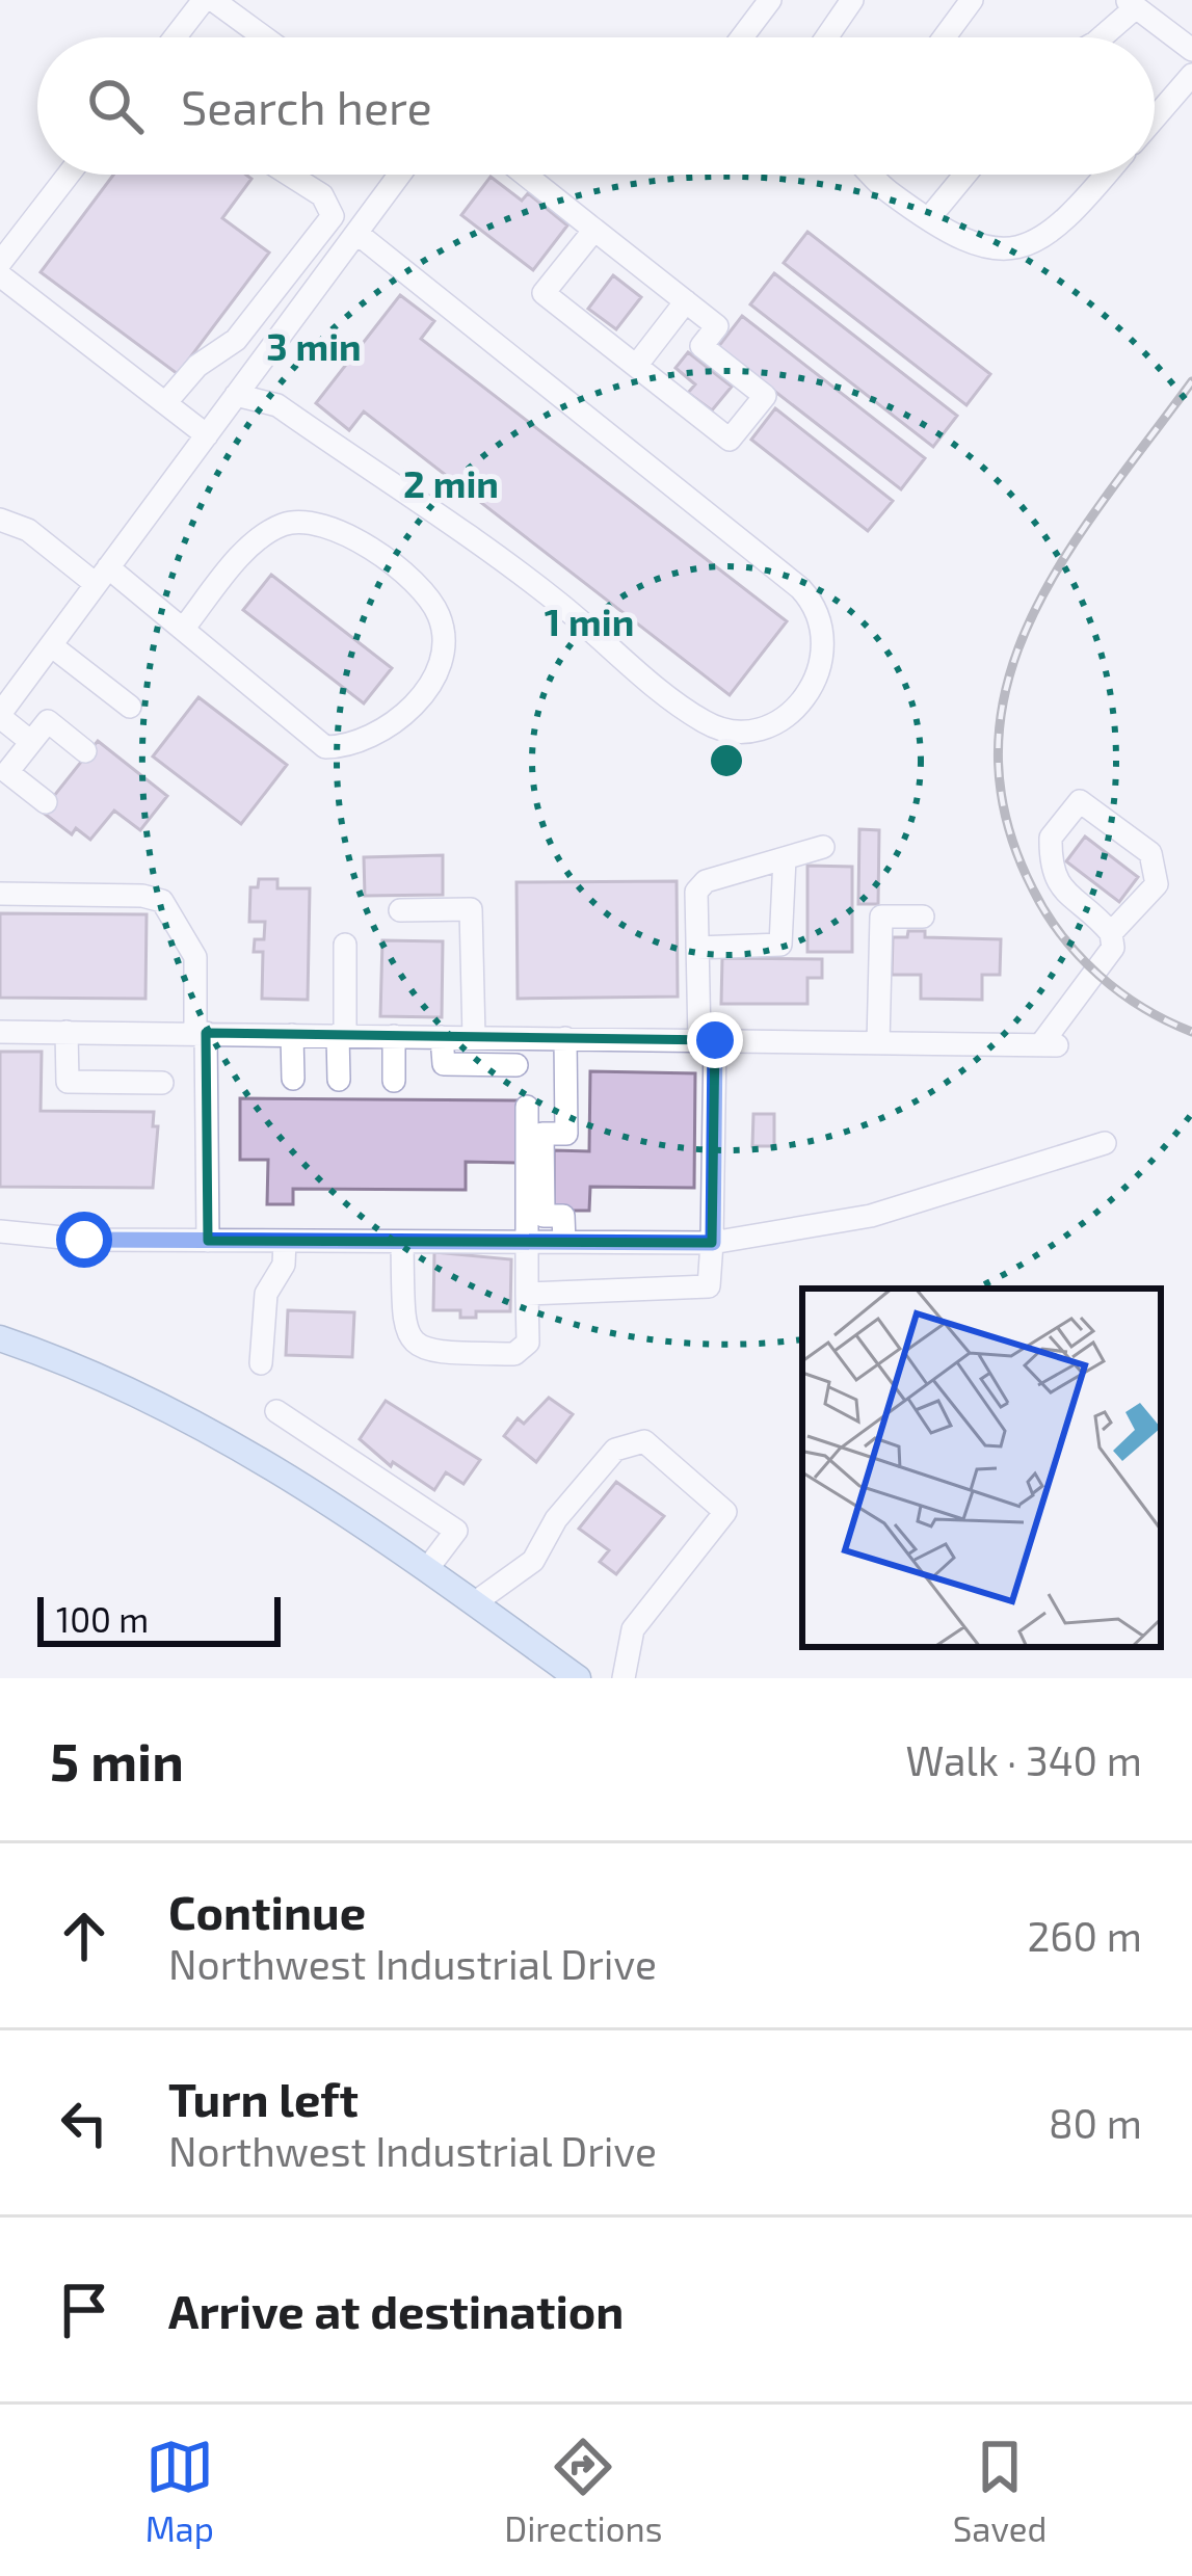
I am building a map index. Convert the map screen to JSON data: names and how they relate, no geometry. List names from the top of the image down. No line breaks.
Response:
{"scale_bar":"100 m","page":{"search":"Search here","scale":"100 m","heading":["5 min","Walk · 340 m"],"list":[["Continue","Northwest Industrial Drive","260 m"],["Turn left","Northwest Industrial Drive","80 m"],"Arrive at destination"],"nav":["Map","Directions","Saved"]},"rings":["3 min","2 min","1 min"]}
